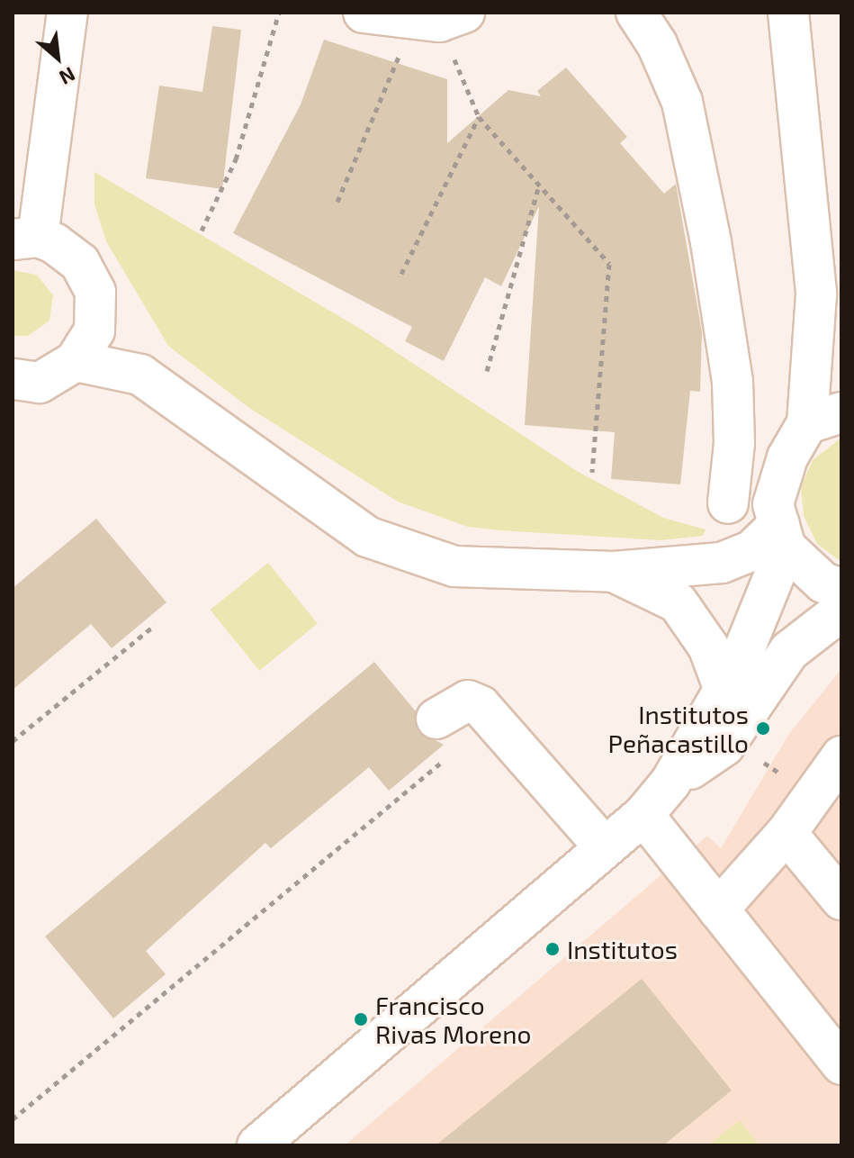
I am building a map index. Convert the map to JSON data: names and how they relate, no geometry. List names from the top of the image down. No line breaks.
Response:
{"places":["Institutos Peñacastillo","Institutos","Francisco Rivas Moreno"],"north":"bottom right"}
